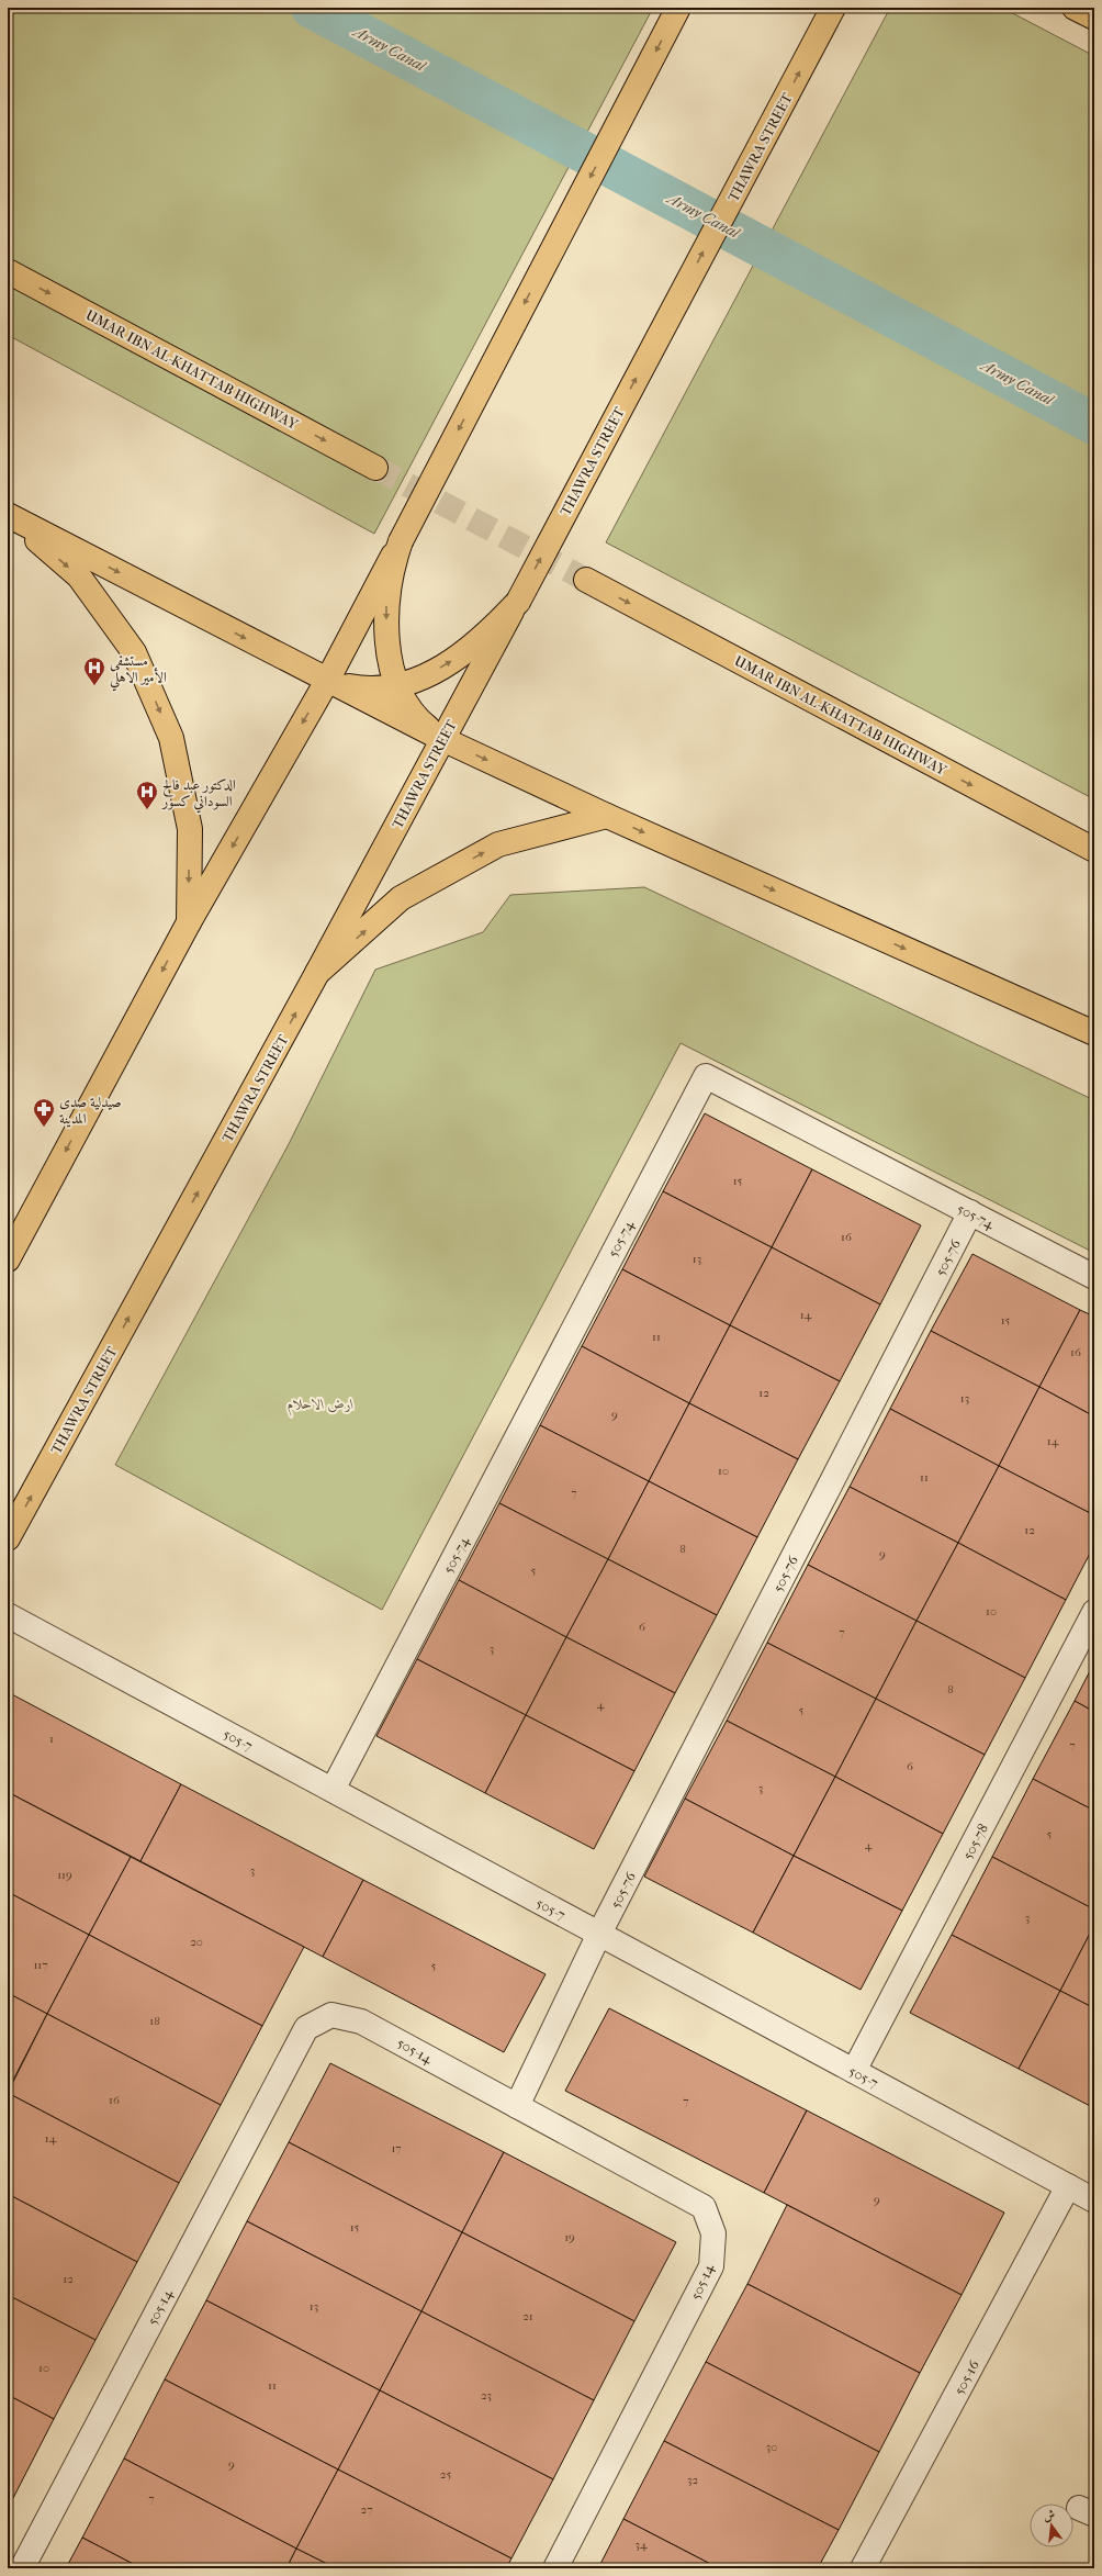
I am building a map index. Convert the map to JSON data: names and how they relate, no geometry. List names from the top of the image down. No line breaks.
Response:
{"streets":{"main road":["THAWRA STREET","UMAR IBN AL-KHATTAB HIGHWAY"],"street":["505-74","505-76","505-7","505-78","505-14","505-16"]},"crossings":[["505-74","505-76"],["505-74","505-7"],["505-76","505-7"],["505-76","505-14"],["505-7","505-78"],["505-7","505-16"]],"water":["Army Canal"],"parks":["ارض الاحلام"],"places":{"hospital":["مستشفى الأمير الاهلي","الدكتور عبد فالح السوداني كسور"],"pharmacy":["صيدلية صدى المدينة"]},"house_numbers":["15","16","13","14","15","11","16","12","13","9","14","10","11","7","12","8","9","5","10","6","7","3","8","4","5","1","7","6","3","5","4","3","119","3","20","117","5","18","16","7","14","17","9","15","19","12","13","21","10","11","23","30","9","25","32","7","27","34"],"north":"top"}
